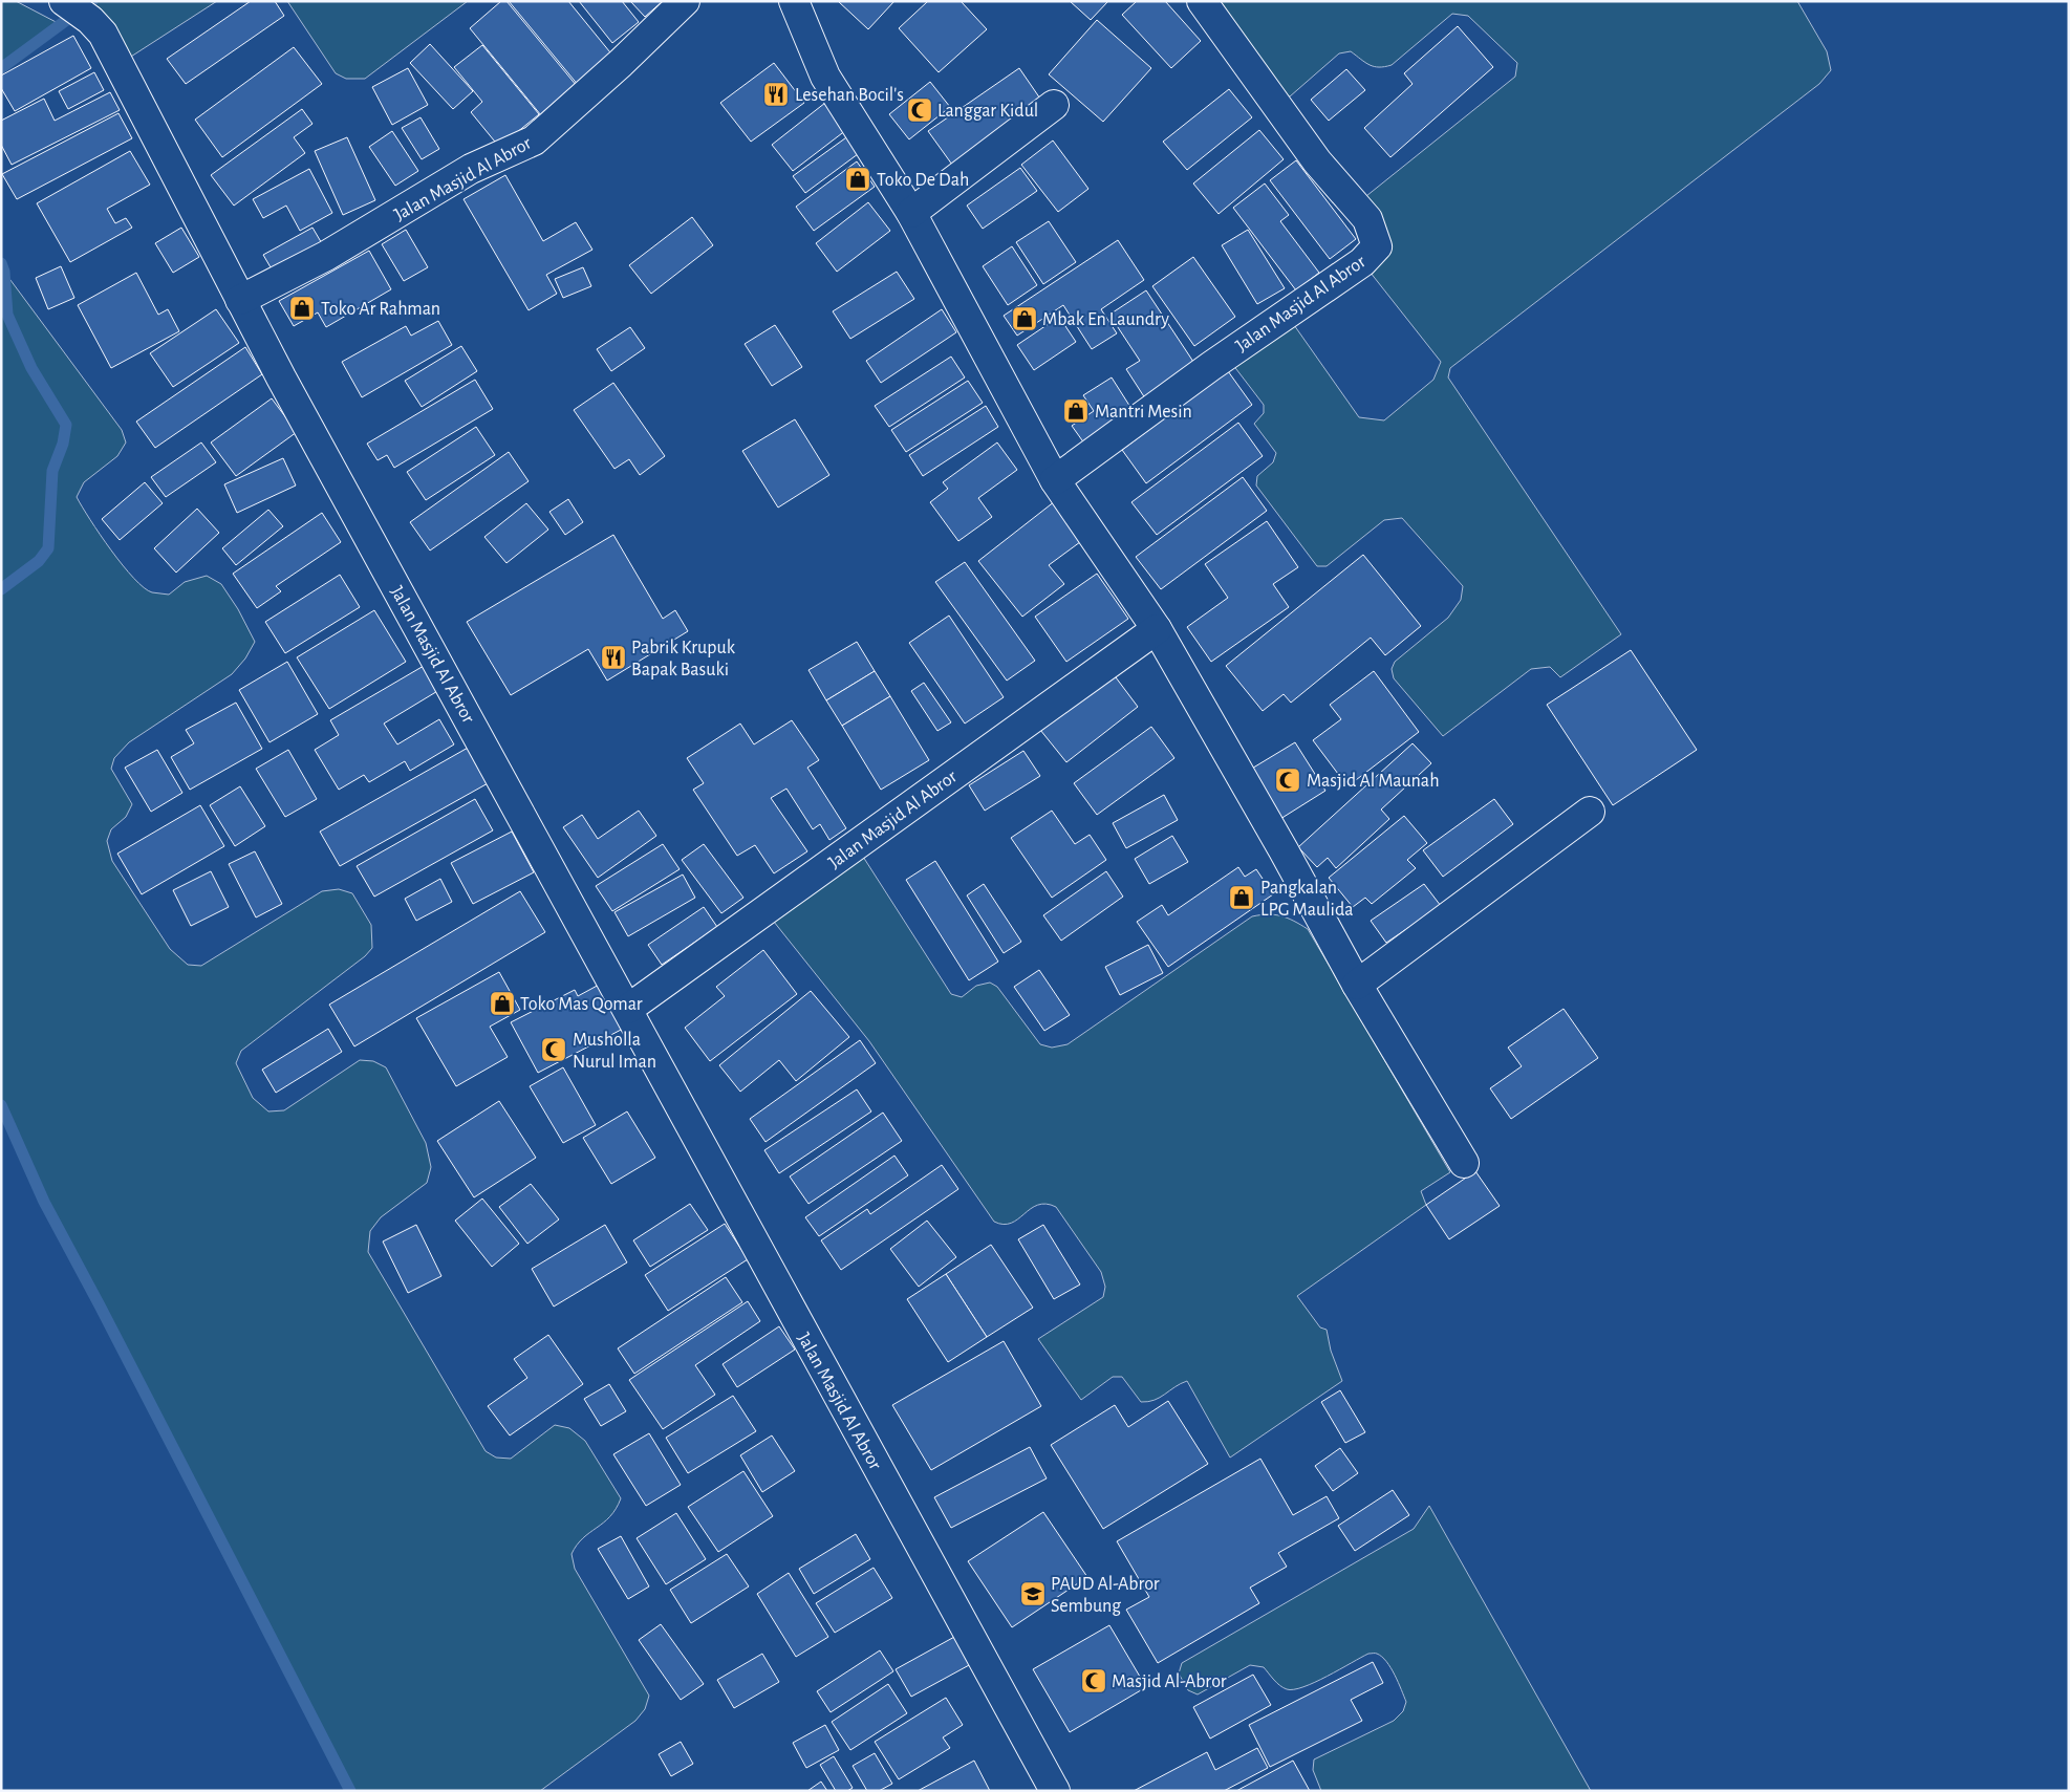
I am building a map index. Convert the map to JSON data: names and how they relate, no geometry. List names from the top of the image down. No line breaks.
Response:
{"streets":{"street":["Jalan Masjid Al Abror"]},"places":{"restaurant":["Lesehan Bocil's","Pabrik Krupuk Bapak Basuki"],"mosque":["Langgar Kidul","Masjid Al Maunah","Musholla Nurul Iman","Masjid Al-Abror"],"shop":["Toko De Dah","Toko Ar Rahman","Mbak En Laundry","Mantri Mesin","Pangkalan LPG Maulida","Toko Mas Qomar"],"school or university":["PAUD Al-Abror Sembung"]}}
